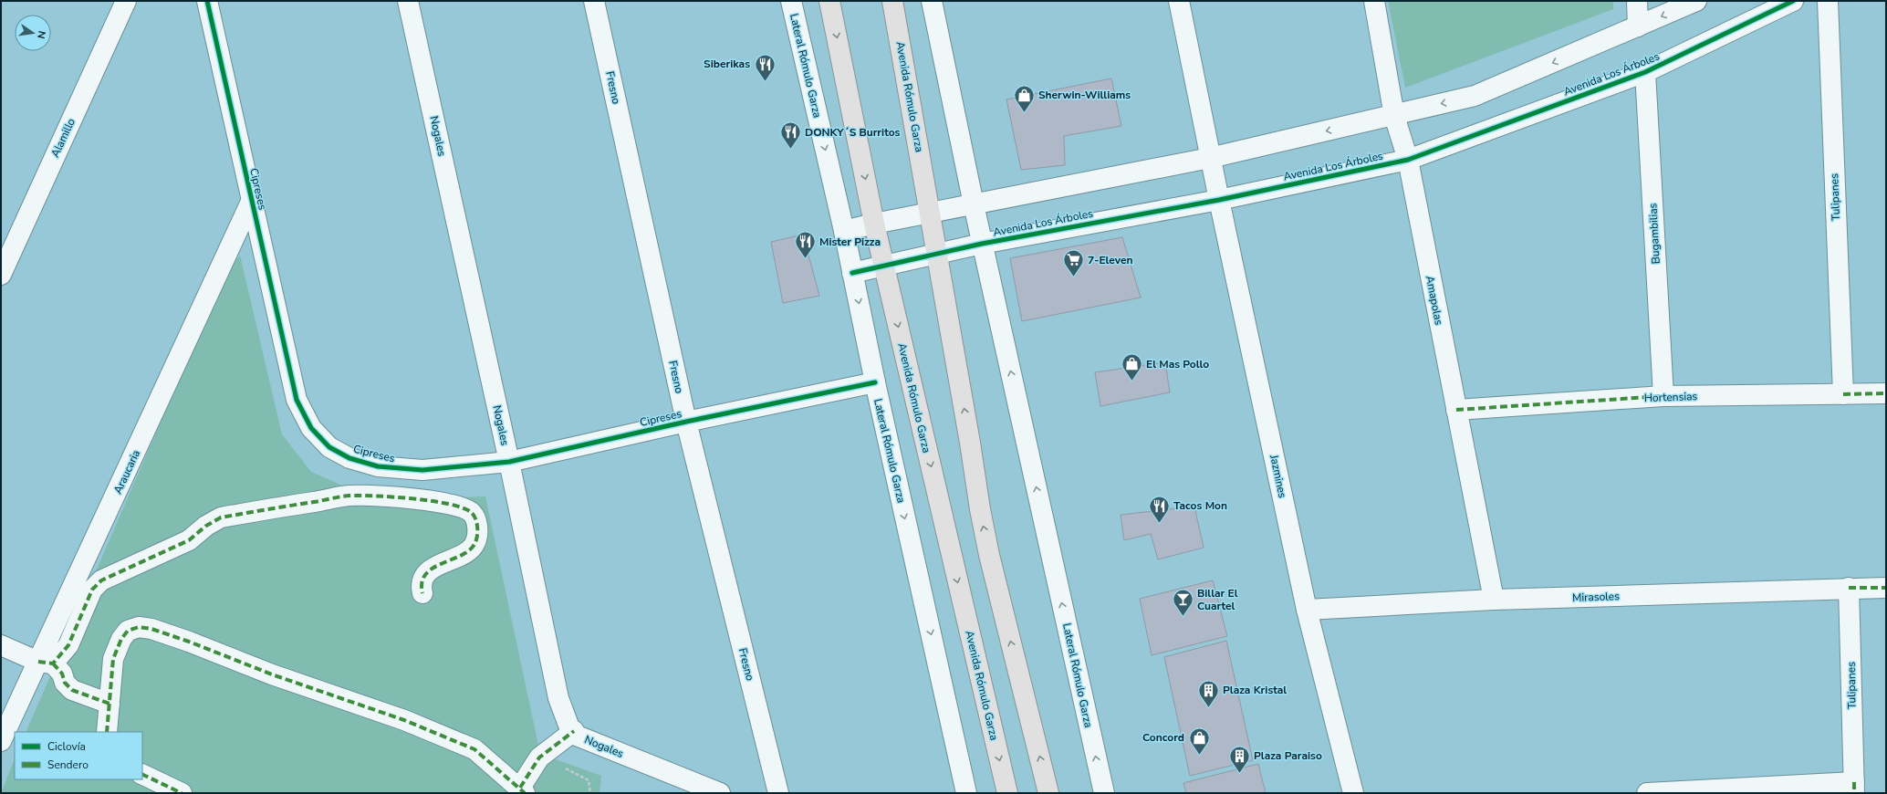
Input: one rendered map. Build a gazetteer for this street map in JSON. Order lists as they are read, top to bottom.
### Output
{
  "streets": {
    "main road": ["Avenida Rómulo Garza"],
    "street": [
      "Lateral Rómulo Garza",
      "Avenida Los Árboles",
      "Fresno",
      "Nogales",
      "Alamillo",
      "Cipreses",
      "Tulipanes",
      "Bugambilias",
      "Amapolas",
      "Hortensias",
      "Araucaria",
      "Jazmines",
      "Mirasoles"
    ]
  },
  "crossings": [
    ["Lateral Rómulo Garza", "Avenida Los Árboles"],
    ["Lateral Rómulo Garza", "Cipreses"],
    ["Avenida Los Árboles", "Avenida Rómulo Garza"],
    ["Avenida Los Árboles", "Bugambilias"],
    ["Avenida Los Árboles", "Amapolas"],
    ["Avenida Los Árboles", "Jazmines"],
    ["Fresno", "Cipreses"],
    ["Nogales", "Cipreses"],
    ["Cipreses", "Araucaria"],
    ["Tulipanes", "Hortensias"],
    ["Tulipanes", "Mirasoles"],
    ["Bugambilias", "Hortensias"],
    ["Amapolas", "Hortensias"],
    ["Amapolas", "Mirasoles"],
    ["Jazmines", "Mirasoles"]
  ],
  "places": {
    "restaurant": [
      "Siberikas",
      "DONKY´S Burritos",
      "Mister Pizza",
      "Tacos Mon"
    ],
    "shop": ["Sherwin-Williams", "El Mas Pollo", "Concord"],
    "supermarket": ["7-Eleven"],
    "bar": ["Billar El Cuartel"],
    "building": ["Plaza Kristal", "Plaza Paraiso"]
  },
  "legend": ["Ciclovía", "Sendero"],
  "north": "right"
}
